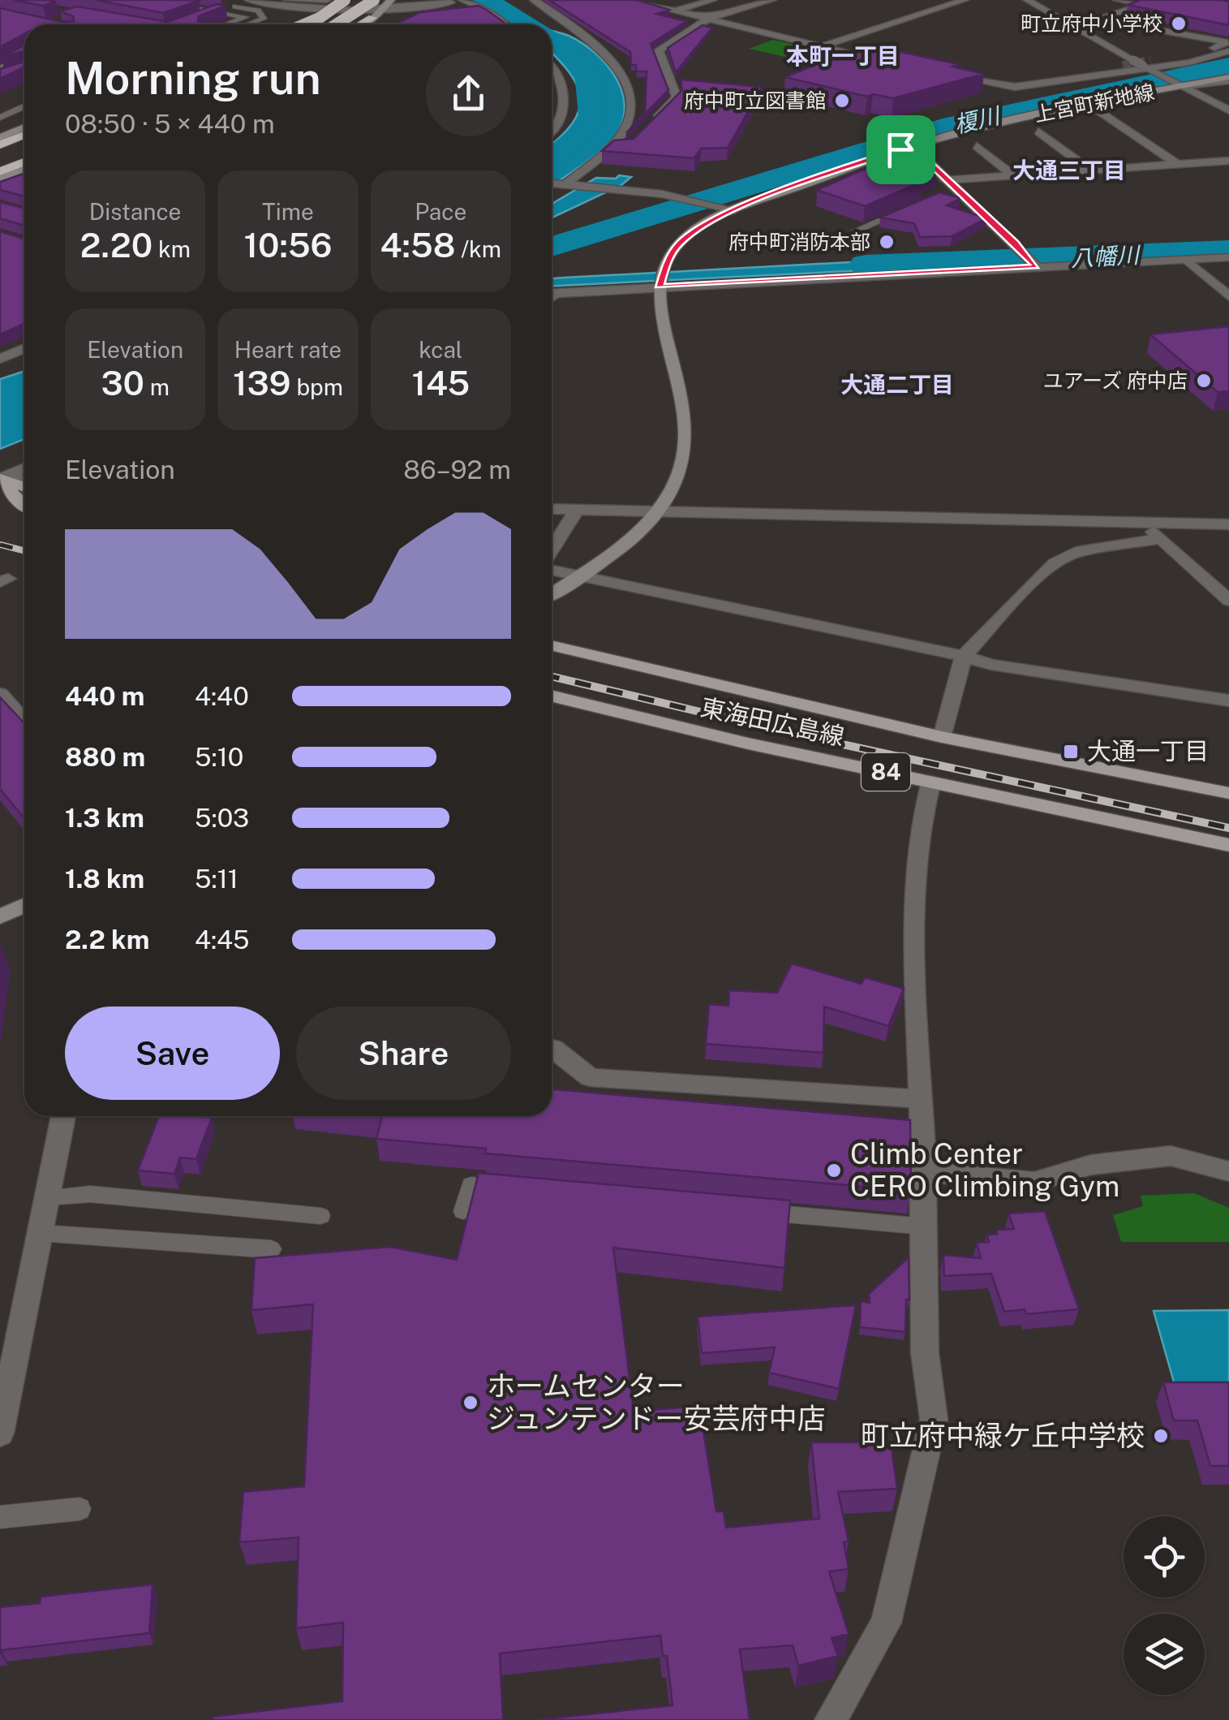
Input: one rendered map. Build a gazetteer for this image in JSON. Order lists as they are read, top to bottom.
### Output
{
  "streets": {
    "main road": ["上宮町新地線", "東海田広島線", "84"]
  },
  "districts": ["本町一丁目", "大通三丁目", "大通二丁目"],
  "water": ["榎川", "八幡川"],
  "places": {
    "other": [
      "町立府中小学校",
      "府中町立図書館",
      "府中町消防本部",
      "ユアーズ 府中店",
      "Climb Center CERO Climbing Gym",
      "ホームセンター ジュンテンドー安芸府中店",
      "町立府中緑ケ丘中学校"
    ],
    "transit": ["大通一丁目"]
  },
  "page": {
    "heading": ["Morning run", "08:50 · 5 × 440 m"],
    "stats": [
      ["Distance", "2.20 km"],
      ["Time", "10:56"],
      ["Pace", "4:58 /km"],
      ["Elevation", "30 m"],
      ["Heart rate", "139 bpm"],
      ["kcal", "145"]
    ],
    "chart": ["Elevation", "86–92 m"],
    "list": [
      {
        "name": "440 m",
        "note": "4:40"
      },
      {
        "name": "880 m",
        "note": "5:10"
      },
      {
        "name": "1.3 km",
        "note": "5:03"
      },
      {
        "name": "1.8 km",
        "note": "5:11"
      },
      {
        "name": "2.2 km",
        "note": "4:45"
      }
    ],
    "buttons": ["Save", "Share"]
  }
}
